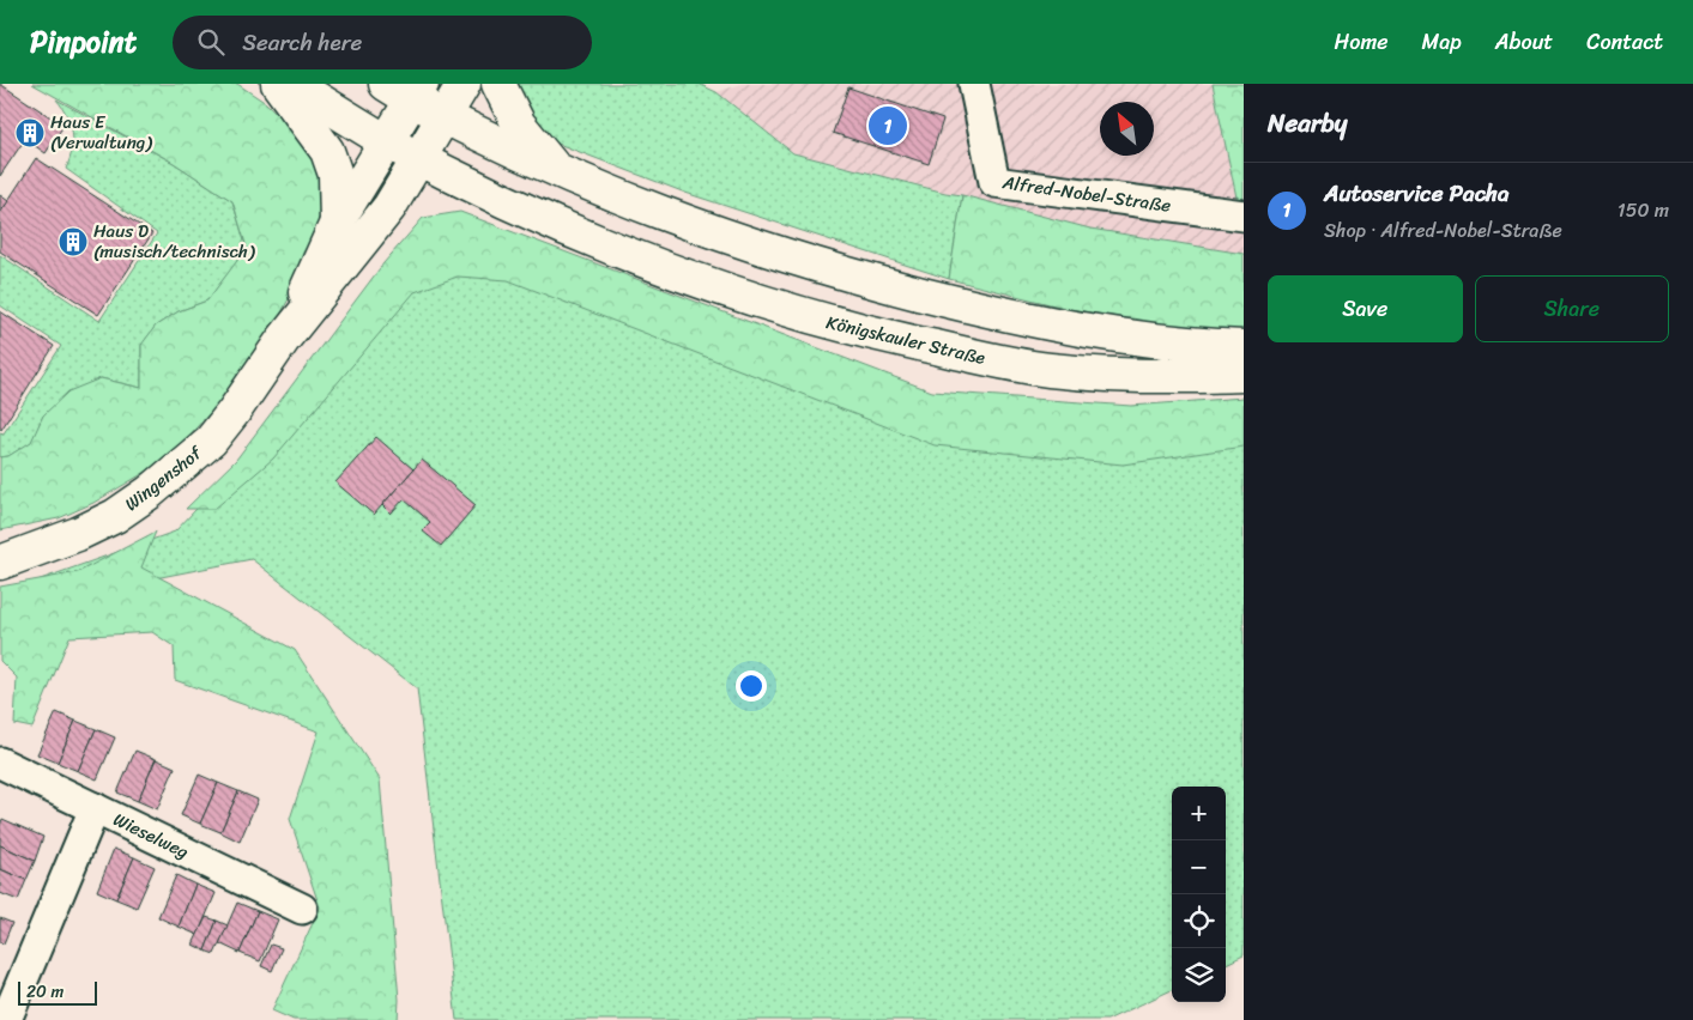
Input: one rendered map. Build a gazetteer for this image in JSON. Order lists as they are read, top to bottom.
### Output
{
  "streets": {
    "main road": ["Königskauler Straße", "Wingenshof"],
    "street": ["Alfred-Nobel-Straße", "Wieselweg"]
  },
  "crossings": [
    ["Königskauler Straße", "Wingenshof"]
  ],
  "places": {
    "building": ["Haus E (Verwaltung)", "Haus D (musisch/technisch)"]
  },
  "scale_bar": "20 m",
  "north": "top left",
  "page": {
    "header": "Pinpoint",
    "search": "Search here",
    "nav": [
      "Home",
      "Map",
      "About",
      "Contact"
    ],
    "heading": "Nearby",
    "pins": "1",
    "list": [
      {
        "mark": "1",
        "name": "Autoservice Pacha",
        "note": "Shop · Alfred-Nobel-Straße",
        "value": "150 m"
      }
    ],
    "buttons": ["Save", "Share"],
    "map_buttons": ["+", "−"],
    "scale": "20 m"
  }
}
